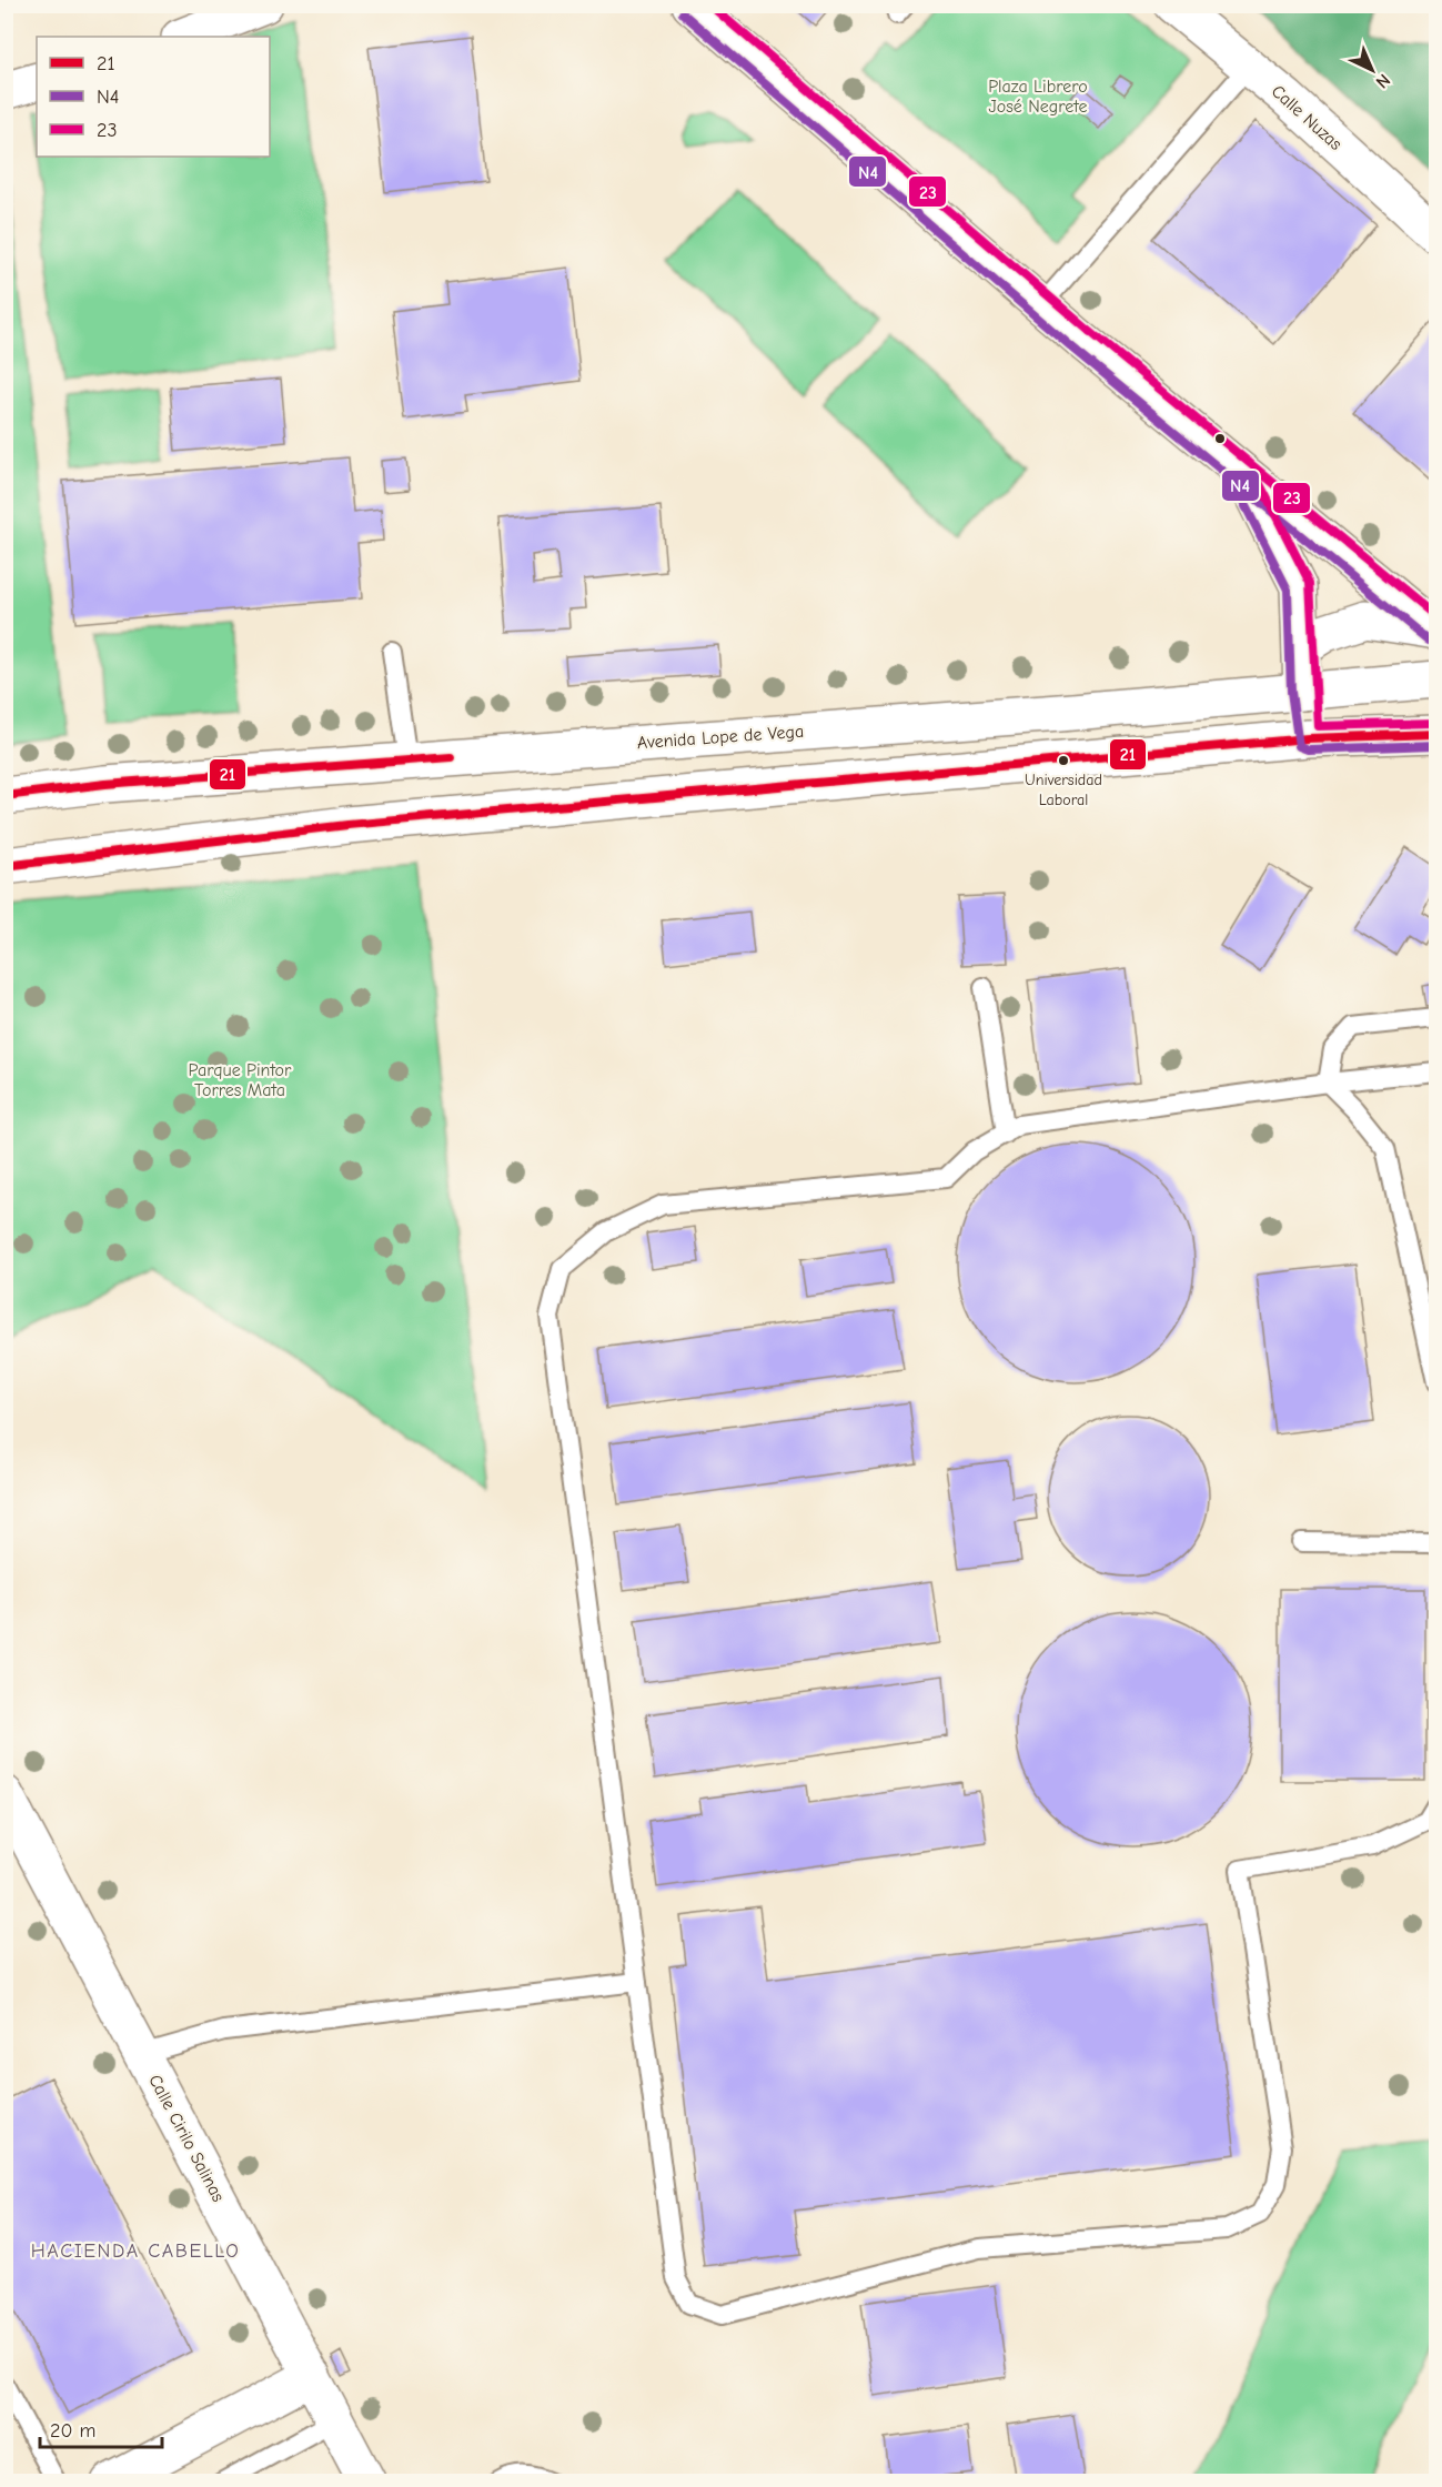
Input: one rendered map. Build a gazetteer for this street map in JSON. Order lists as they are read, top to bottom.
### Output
{
  "streets": {
    "main road": ["Calle Nuzas", "Avenida Lope de Vega", "Calle Cirilo Salinas"]
  },
  "districts": ["HACIENDA CABELLO"],
  "parks": ["Plaza Librero José Negrete", "Parque Pintor Torres Mata"],
  "places": ["Universidad Laboral"],
  "lines": ["transit line 23", "transit line N4", "transit line 21"],
  "legend": ["21", "N4", "23"],
  "scale_bar": "20 m",
  "north": "bottom right"
}
